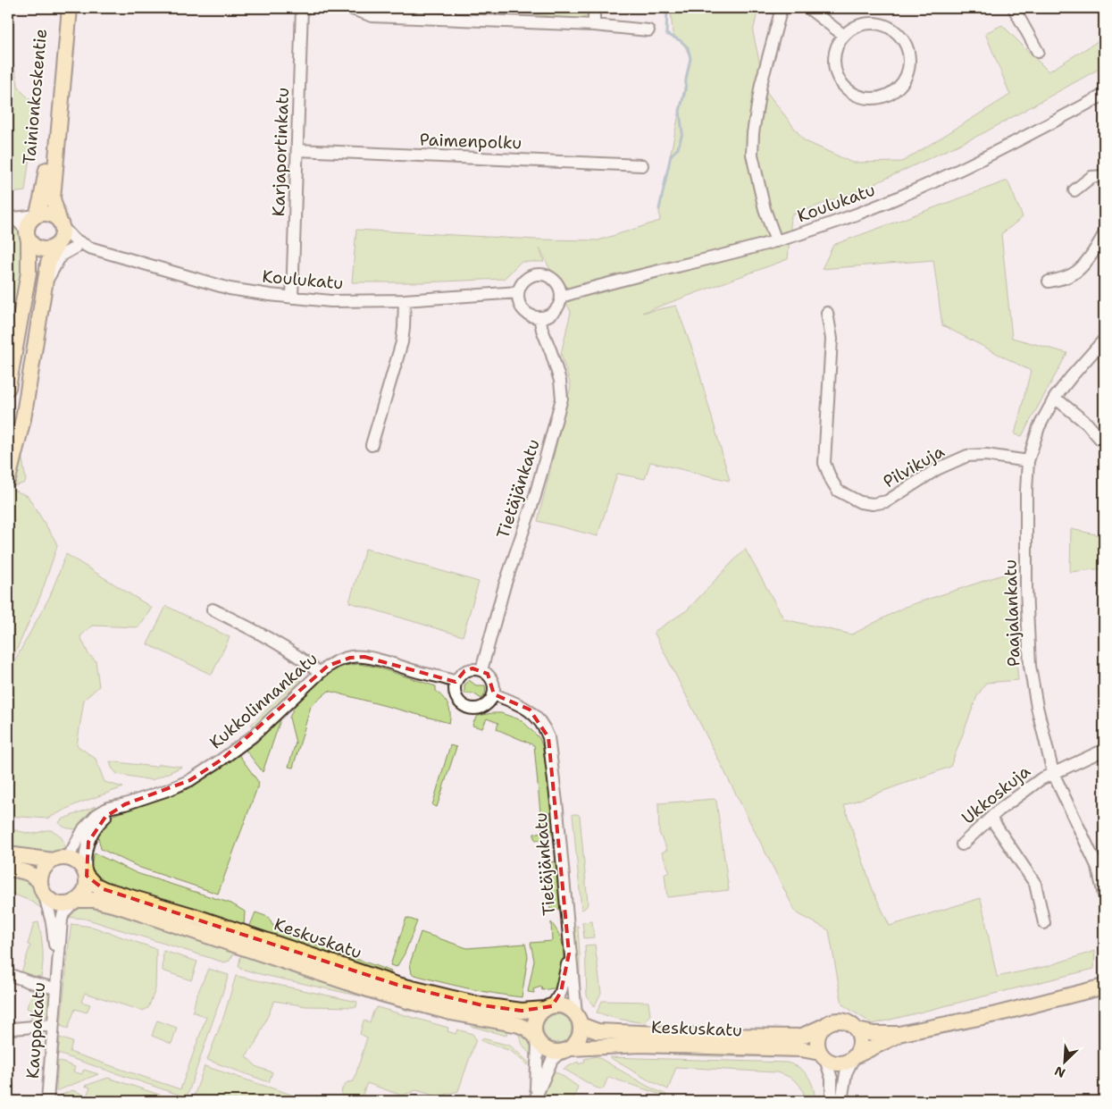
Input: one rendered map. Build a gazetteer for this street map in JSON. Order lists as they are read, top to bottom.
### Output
{
  "streets": {
    "main road": ["Tainionkoskentie", "Keskuskatu"],
    "street": [
      "Paimenpolku",
      "Karjaportinkatu",
      "Koulukatu",
      "Pilvikuja",
      "Tietäjänkatu",
      "Paajalankatu",
      "Kukkolinnankatu",
      "Ukkoskuja",
      "Kauppakatu"
    ]
  },
  "crossings": [
    ["Paimenpolku", "Karjaportinkatu"],
    ["Karjaportinkatu", "Koulukatu"],
    ["Koulukatu", "Tietäjänkatu"],
    ["Pilvikuja", "Paajalankatu"],
    ["Tietäjänkatu", "Kukkolinnankatu"],
    ["Tietäjänkatu", "Keskuskatu"],
    ["Paajalankatu", "Ukkoskuja"],
    ["Kukkolinnankatu", "Keskuskatu"],
    ["Kukkolinnankatu", "Kauppakatu"],
    ["Keskuskatu", "Kauppakatu"]
  ],
  "north": "bottom left"
}
